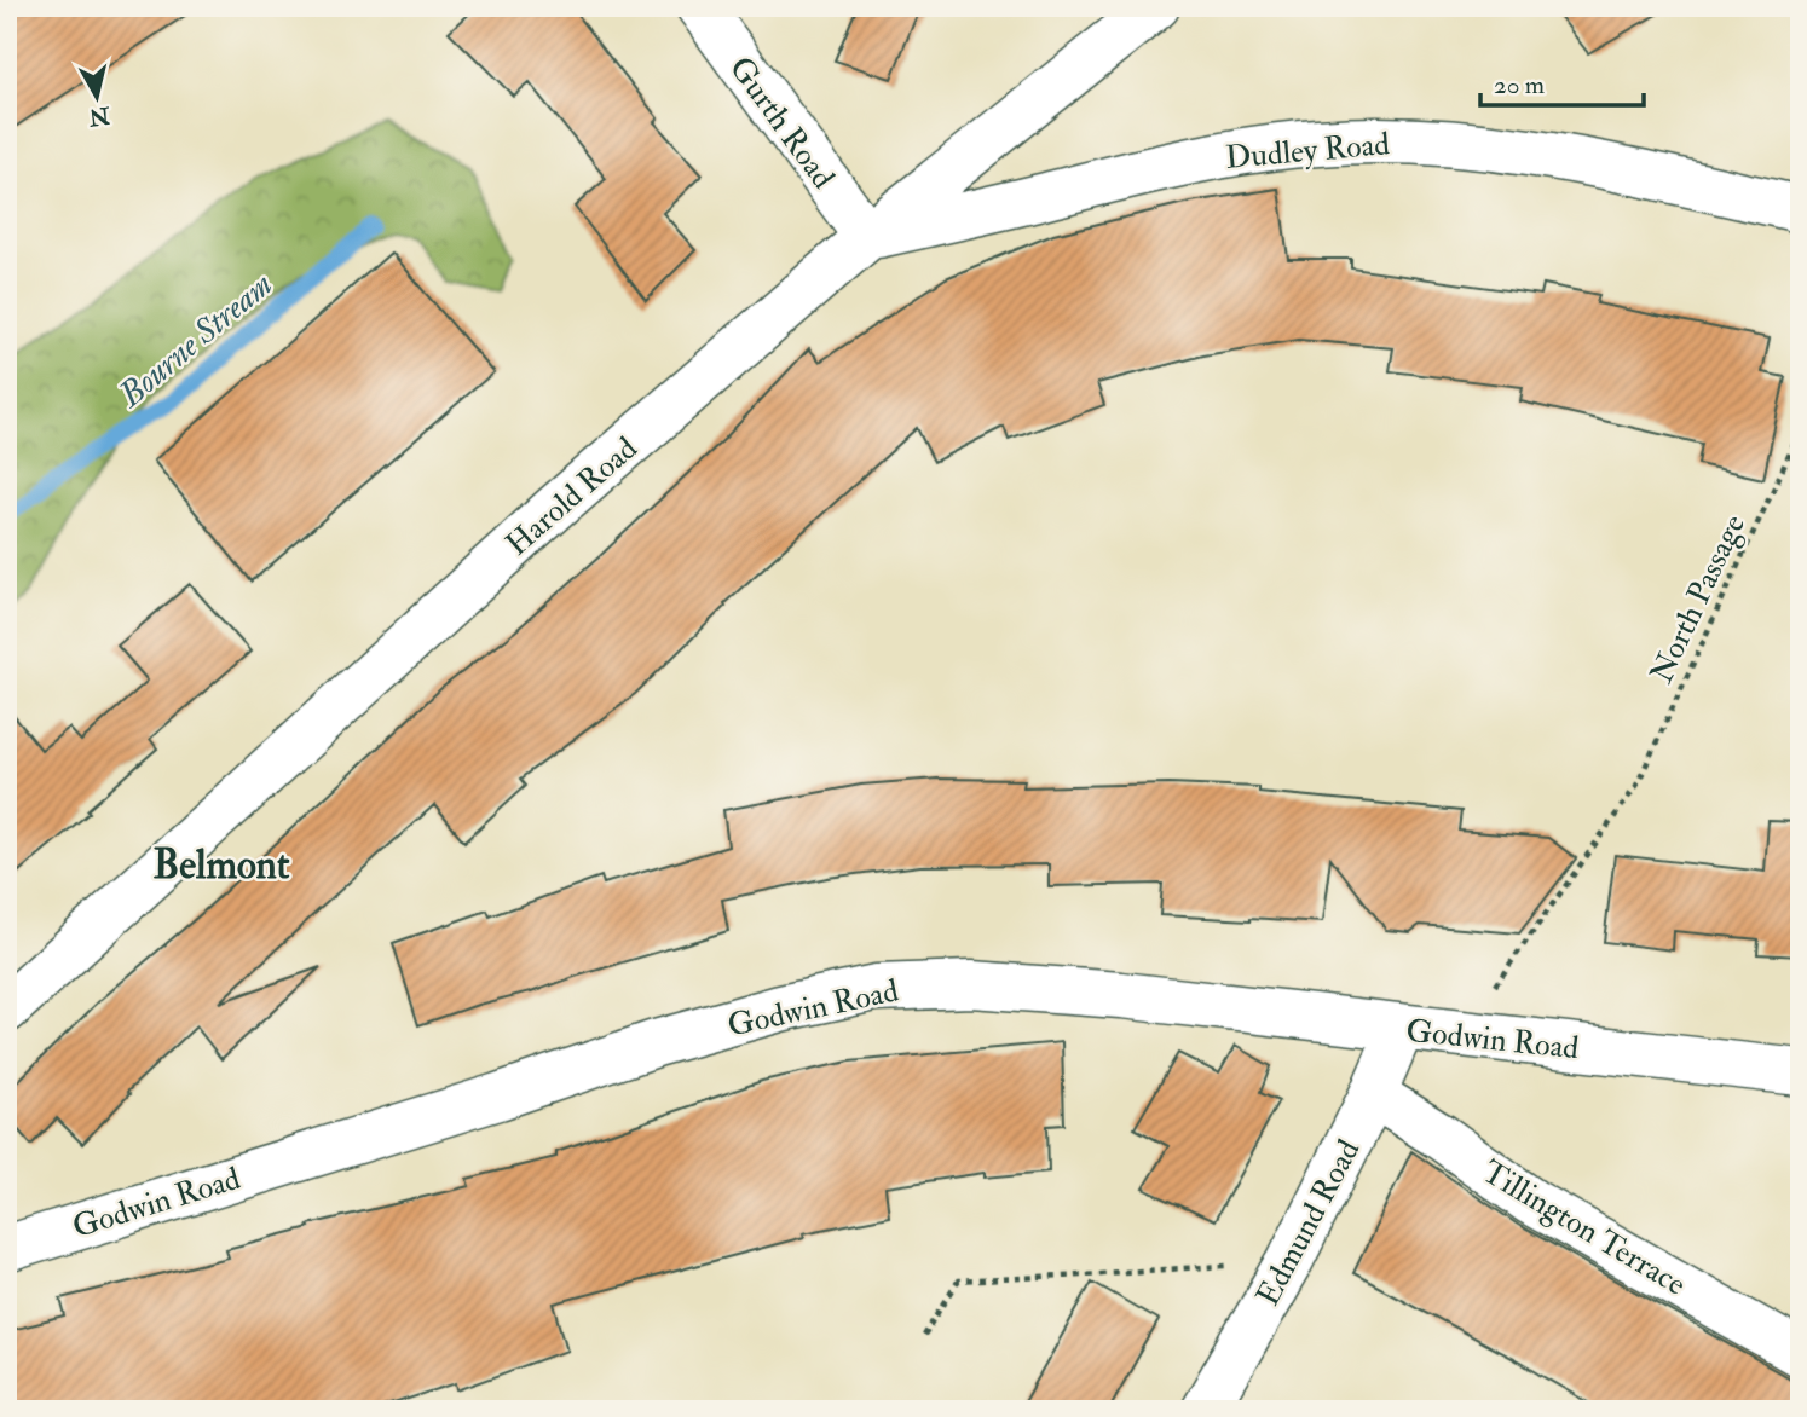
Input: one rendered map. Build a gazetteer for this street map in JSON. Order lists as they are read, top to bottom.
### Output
{
  "streets": {
    "street": [
      "Gurth Road",
      "Dudley Road",
      "Harold Road",
      "Godwin Road",
      "Edmund Road",
      "Tillington Terrace"
    ],
    "path": ["North Passage"]
  },
  "crossings": [
    ["Gurth Road", "Dudley Road"],
    ["Gurth Road", "Harold Road"],
    ["Dudley Road", "Harold Road"],
    ["North Passage", "Godwin Road"],
    ["Godwin Road", "Edmund Road"],
    ["Edmund Road", "Tillington Terrace"]
  ],
  "districts": ["Belmont"],
  "water": ["Bourne Stream"],
  "scale_bar": "20 m",
  "north": "bottom"
}
